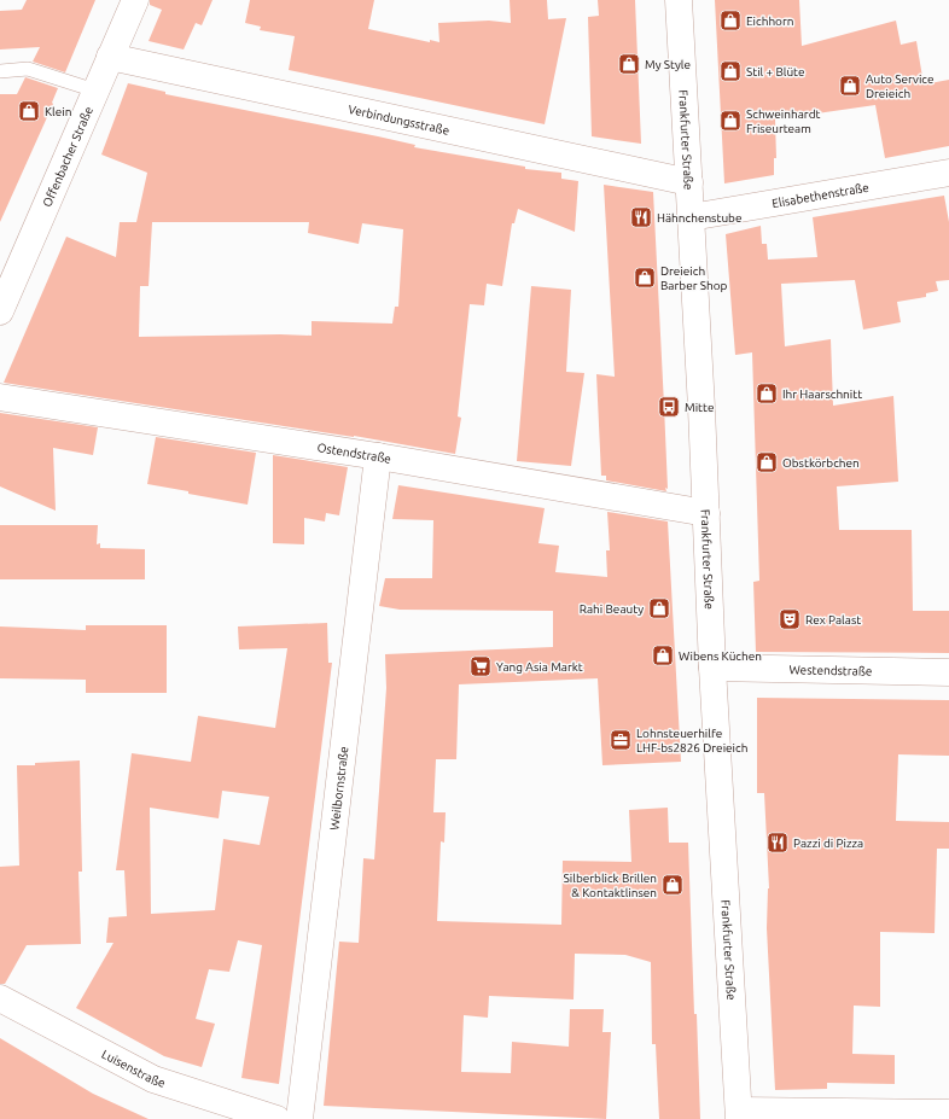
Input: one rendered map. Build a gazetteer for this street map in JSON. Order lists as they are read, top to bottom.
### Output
{
  "streets": {
    "street": [
      "Verbindungsstraße",
      "Frankfurter Straße",
      "Offenbacher Straße",
      "Elisabethenstraße",
      "Ostendstraße",
      "Westendstraße",
      "Weilbornstraße",
      "Luisenstraße"
    ]
  },
  "crossings": [
    ["Verbindungsstraße", "Frankfurter Straße"],
    ["Verbindungsstraße", "Offenbacher Straße"],
    ["Frankfurter Straße", "Elisabethenstraße"],
    ["Frankfurter Straße", "Ostendstraße"],
    ["Frankfurter Straße", "Westendstraße"],
    ["Ostendstraße", "Weilbornstraße"]
  ],
  "places": {
    "shop": [
      "Eichhorn",
      "My Style",
      "Stil + Blüte",
      "Auto Service Dreieich",
      "Klein",
      "Schweinhardt Friseurteam",
      "Dreieich Barber Shop",
      "Ihr Haarschnitt",
      "Obstkörbchen",
      "Rahi Beauty",
      "Wibens Küchen",
      "Silberblick Brillen & Kontaktlinsen"
    ],
    "restaurant": ["Hähnchenstube", "Pazzi di Pizza"],
    "bus stop": ["Mitte"],
    "theatre": ["Rex Palast"],
    "supermarket": ["Yang Asia Markt"],
    "office": ["Lohnsteuerhilfe LHF-bs2826 Dreieich"]
  }
}
